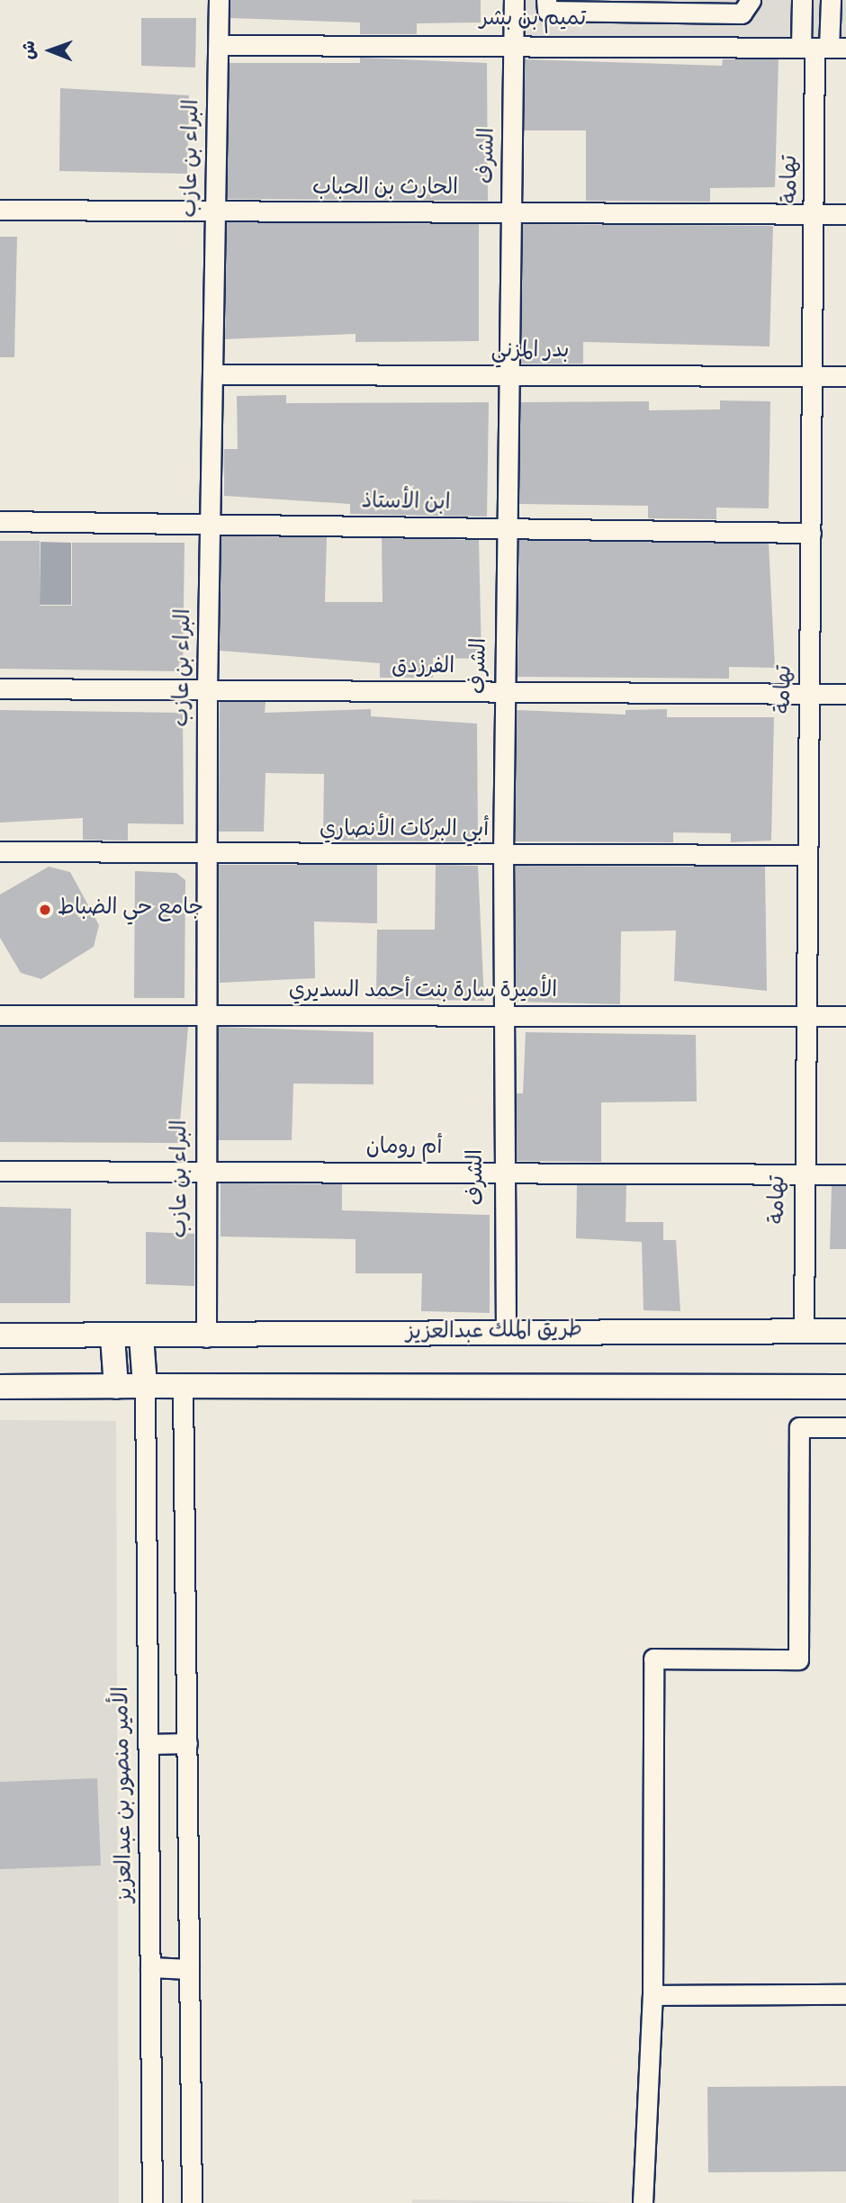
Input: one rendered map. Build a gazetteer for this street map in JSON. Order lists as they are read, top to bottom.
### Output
{
  "streets": {
    "main road": ["طريق الملك عبدالعزيز"],
    "street": [
      "تميم بن بشر",
      "الشرف",
      "البراء بن عازب",
      "تهامة",
      "الحارث بن الحباب",
      "بدر المزني",
      "ابن الأستاذ",
      "الفرزدق",
      "أبي البركات الأنصاري",
      "الأميرة سارة بنت أحمد السديري",
      "أم رومان",
      "الأمير منصور بن عبدالعزيز"
    ]
  },
  "crossings": [
    ["تميم بن بشر", "الشرف"],
    ["تميم بن بشر", "البراء بن عازب"],
    ["تميم بن بشر", "تهامة"],
    ["الشرف", "الحارث بن الحباب"],
    ["الشرف", "بدر المزني"],
    ["الشرف", "ابن الأستاذ"],
    ["الشرف", "الفرزدق"],
    ["الشرف", "أبي البركات الأنصاري"],
    ["الشرف", "الأميرة سارة بنت أحمد السديري"],
    ["الشرف", "أم رومان"],
    ["الشرف", "طريق الملك عبدالعزيز"],
    ["البراء بن عازب", "الحارث بن الحباب"],
    ["البراء بن عازب", "بدر المزني"],
    ["البراء بن عازب", "ابن الأستاذ"],
    ["البراء بن عازب", "الفرزدق"],
    ["البراء بن عازب", "أبي البركات الأنصاري"],
    ["البراء بن عازب", "الأميرة سارة بنت أحمد السديري"],
    ["البراء بن عازب", "أم رومان"],
    ["البراء بن عازب", "طريق الملك عبدالعزيز"],
    ["تهامة", "الحارث بن الحباب"],
    ["تهامة", "بدر المزني"],
    ["تهامة", "ابن الأستاذ"],
    ["تهامة", "الفرزدق"],
    ["تهامة", "أبي البركات الأنصاري"],
    ["تهامة", "الأميرة سارة بنت أحمد السديري"],
    ["تهامة", "أم رومان"],
    ["تهامة", "طريق الملك عبدالعزيز"]
  ],
  "places": ["جامع حي الضباط"],
  "north": "left"
}
